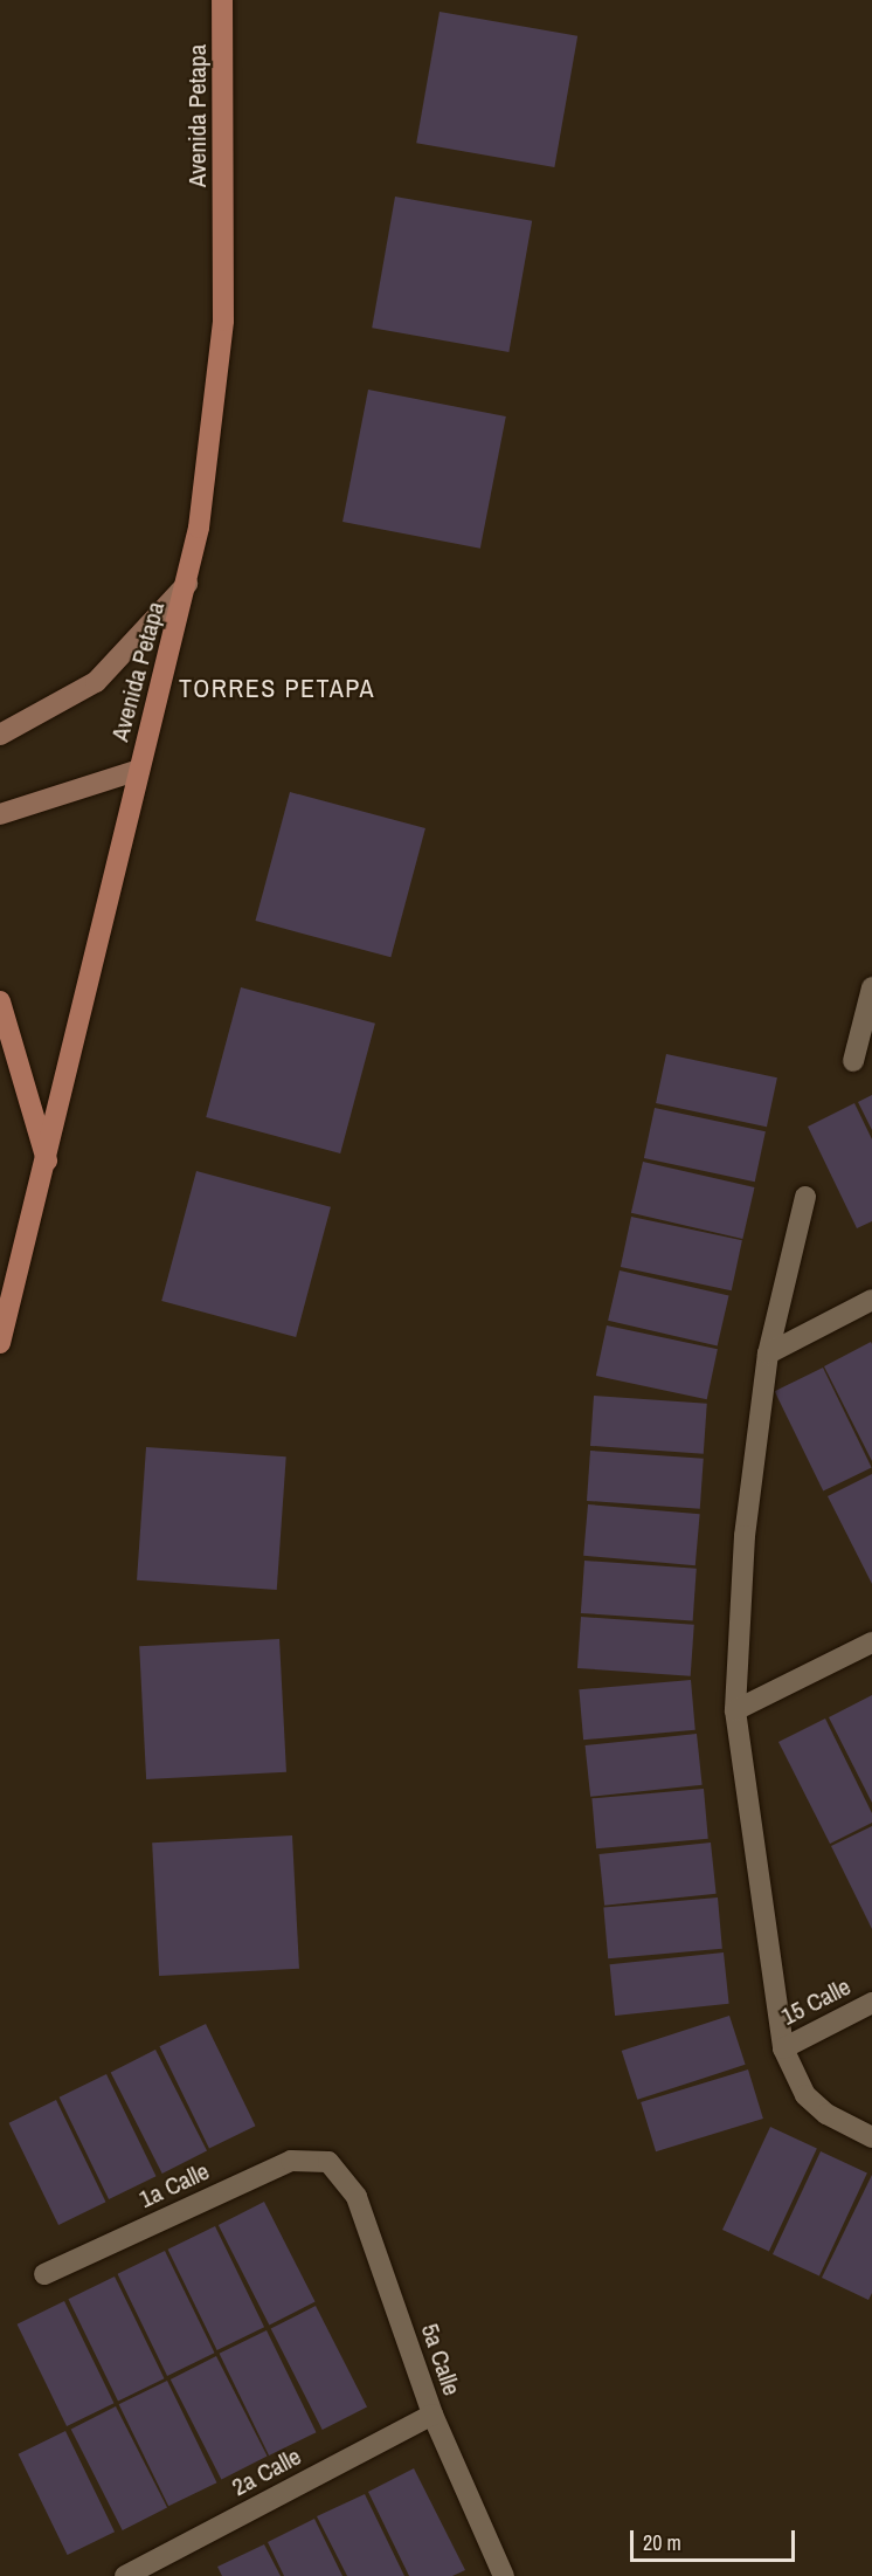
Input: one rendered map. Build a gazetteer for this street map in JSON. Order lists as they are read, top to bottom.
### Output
{
  "streets": {
    "main road": ["Avenida Petapa"],
    "street": [
      "15 Calle",
      "1a Calle",
      "5a Calle",
      "2a Calle"
    ]
  },
  "crossings": [
    ["1a Calle", "5a Calle"],
    ["5a Calle", "2a Calle"]
  ],
  "districts": ["TORRES PETAPA"],
  "scale_bar": "20 m"
}
